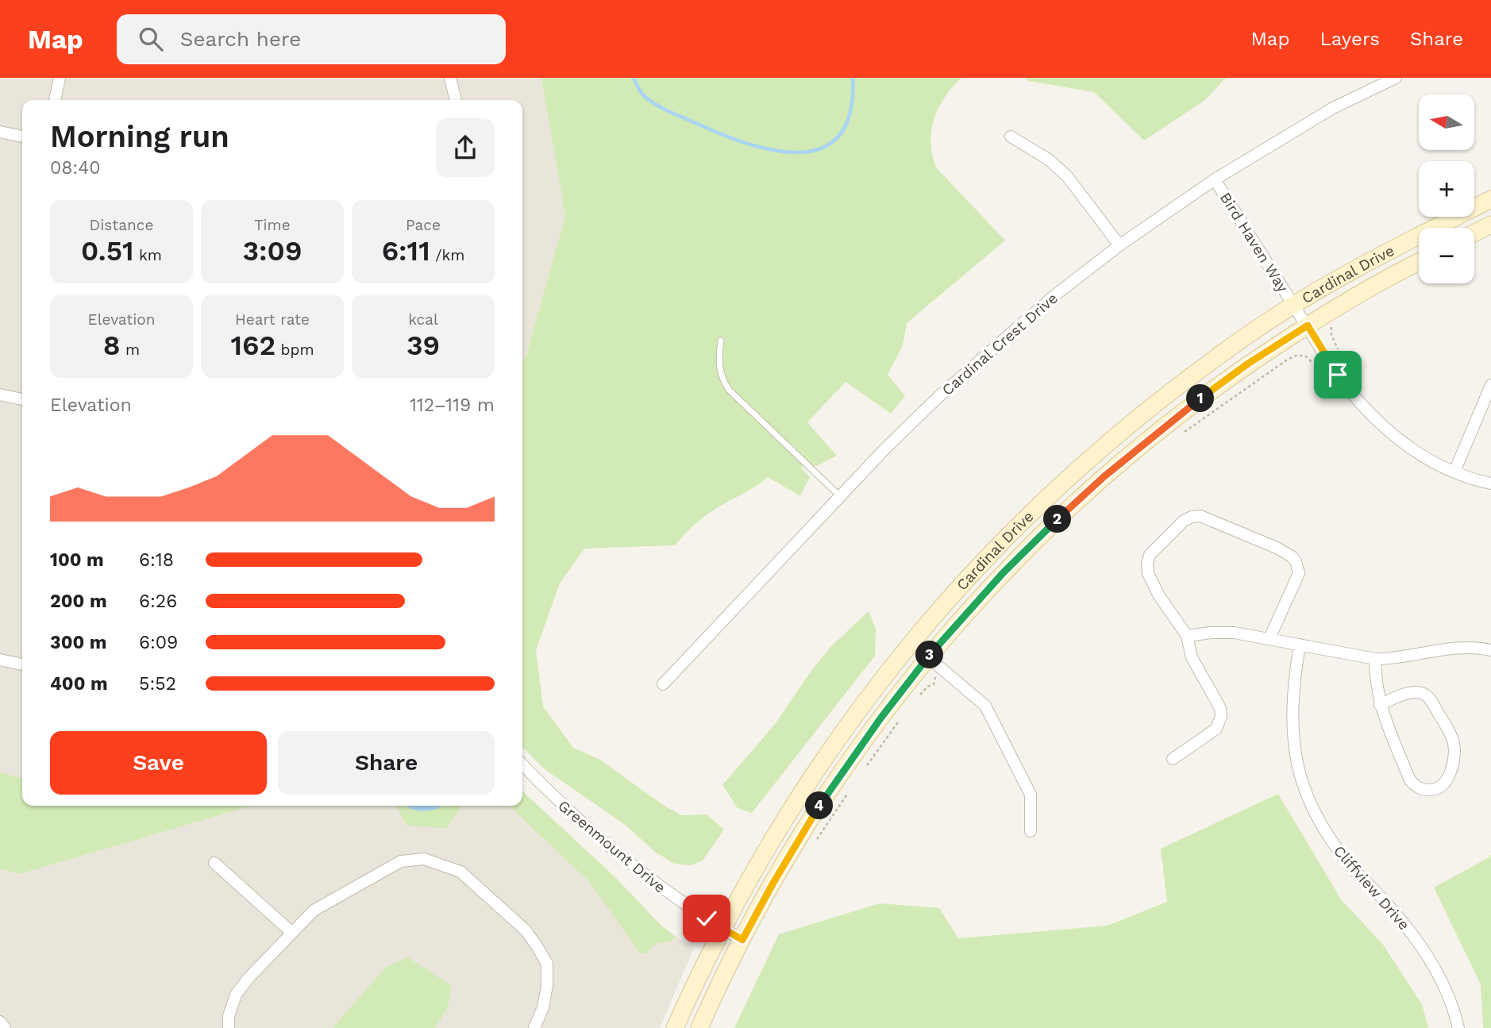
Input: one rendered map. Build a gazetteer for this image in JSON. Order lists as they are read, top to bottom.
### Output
{
  "streets": {
    "main road": ["Cardinal Drive"],
    "street": [
      "Bird Haven Way",
      "Cardinal Crest Drive",
      "Greenmount Drive",
      "Cliffview Drive"
    ]
  },
  "crossings": [
    ["Bird Haven Way", "Cardinal Drive"],
    ["Bird Haven Way", "Cardinal Crest Drive"],
    ["Cardinal Drive", "Greenmount Drive"]
  ],
  "north": "left",
  "page": {
    "header": "Map",
    "search": "Search here",
    "nav": ["Map", "Layers", "Share"],
    "map_buttons": ["+", "−"],
    "heading": ["Morning run", "08:40"],
    "stats": [
      ["Distance", "0.51 km"],
      ["Time", "3:09"],
      ["Pace", "6:11 /km"],
      ["Elevation", "8 m"],
      ["Heart rate", "162 bpm"],
      ["kcal", "39"]
    ],
    "chart": ["Elevation", "112–119 m"],
    "pins": [
      "1",
      "2",
      "3",
      "4"
    ],
    "list": [
      {
        "name": "100 m",
        "note": "6:18"
      },
      {
        "name": "200 m",
        "note": "6:26"
      },
      {
        "name": "300 m",
        "note": "6:09"
      },
      {
        "name": "400 m",
        "note": "5:52"
      }
    ],
    "buttons": ["Save", "Share"]
  }
}
